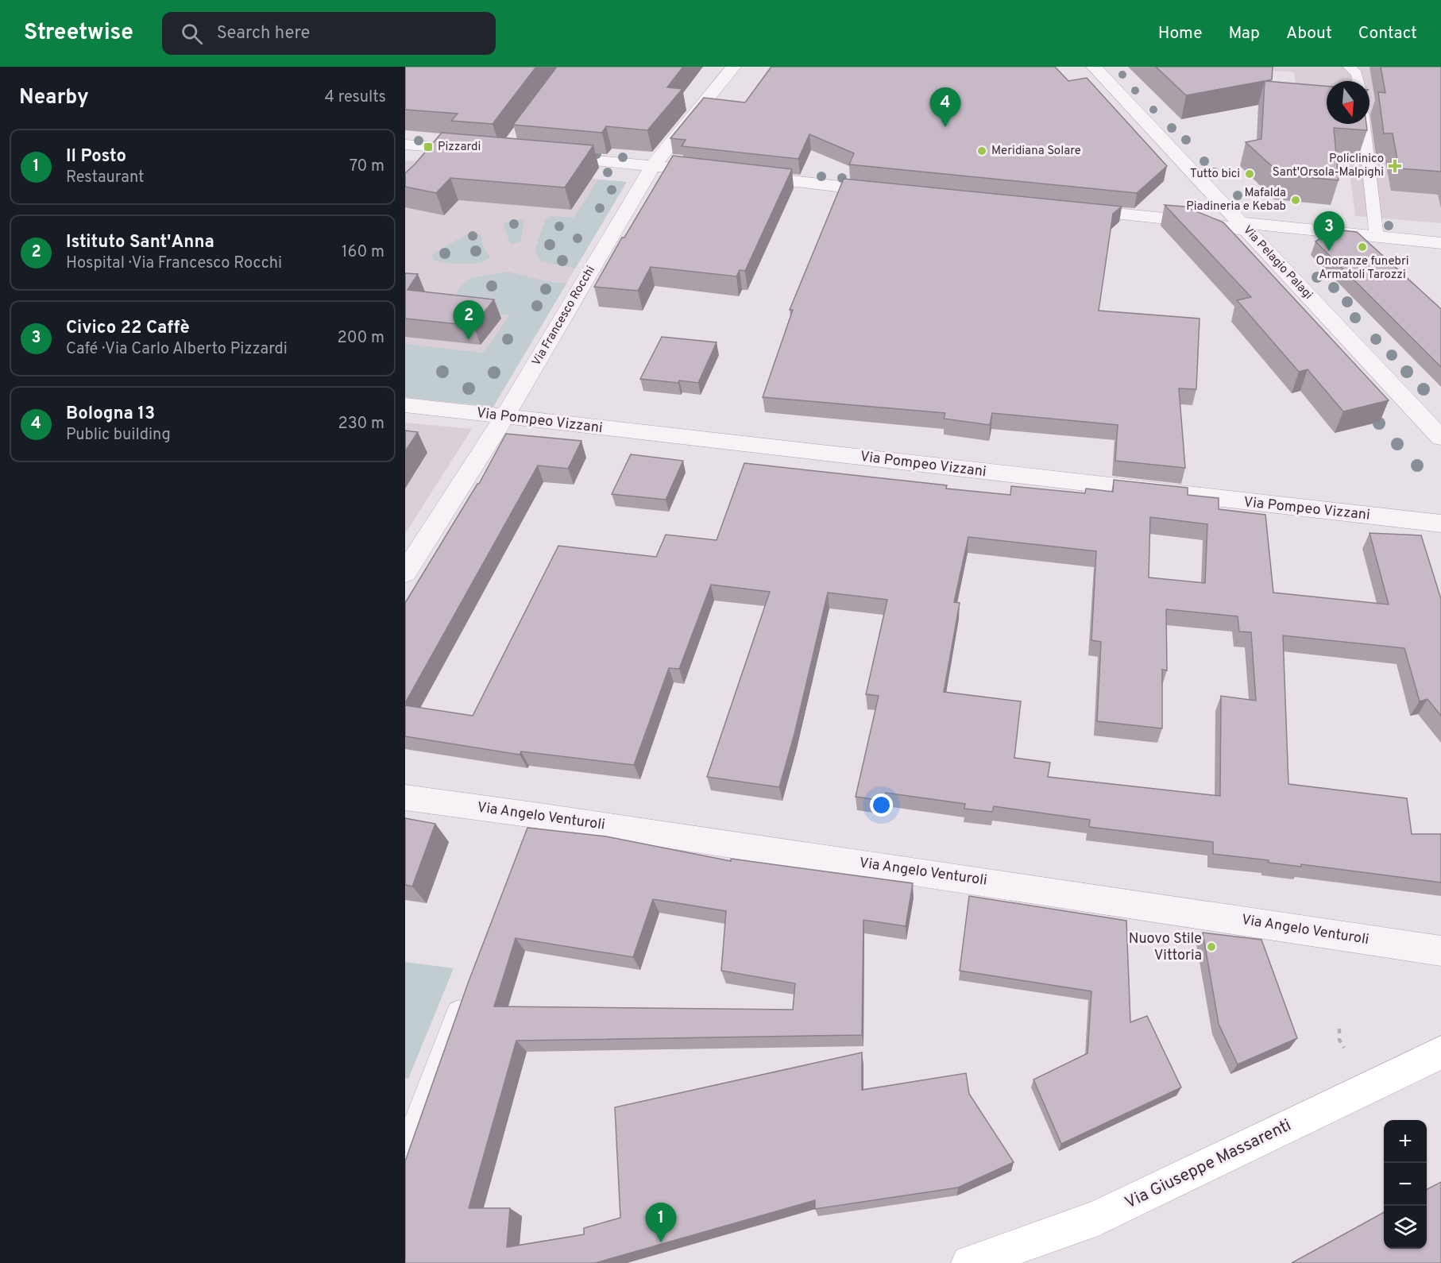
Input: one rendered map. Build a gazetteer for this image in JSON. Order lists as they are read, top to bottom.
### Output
{
  "streets": {
    "main road": ["Via Giuseppe Massarenti"],
    "street": [
      "Via Pelagio Palagi",
      "Via Francesco Rocchi",
      "Via Pompeo Vizzani",
      "Via Angelo Venturoli"
    ]
  },
  "crossings": [
    ["Via Francesco Rocchi", "Via Pompeo Vizzani"]
  ],
  "places": {
    "transit": ["Pizzardi"],
    "other": [
      "Meridiana Solare",
      "Tutto bici",
      "Mafalda Piadineria e Kebab",
      "Onoranze funebri Armatoli Tarozzi",
      "Nuovo Stile Vittoria"
    ],
    "health": ["Policlinico Sant'Orsola-Malpighi"]
  },
  "north": "bottom",
  "page": {
    "header": "Streetwise",
    "search": "Search here",
    "nav": [
      "Home",
      "Map",
      "About",
      "Contact"
    ],
    "heading": ["Nearby", "4 results"],
    "pins": [
      "4",
      "3",
      "2",
      "1"
    ],
    "list": [
      {
        "mark": "1",
        "name": "Il Posto",
        "note": "Restaurant",
        "value": "70 m"
      },
      {
        "mark": "2",
        "name": "Istituto Sant'Anna",
        "note": "Hospital · Via Francesco Rocchi",
        "value": "160 m"
      },
      {
        "mark": "3",
        "name": "Civico 22 Caffè",
        "note": "Café · Via Carlo Alberto Pizzardi",
        "value": "200 m"
      },
      {
        "mark": "4",
        "name": "Bologna 13",
        "note": "Public building",
        "value": "230 m"
      }
    ],
    "map_buttons": ["+", "−"]
  }
}
